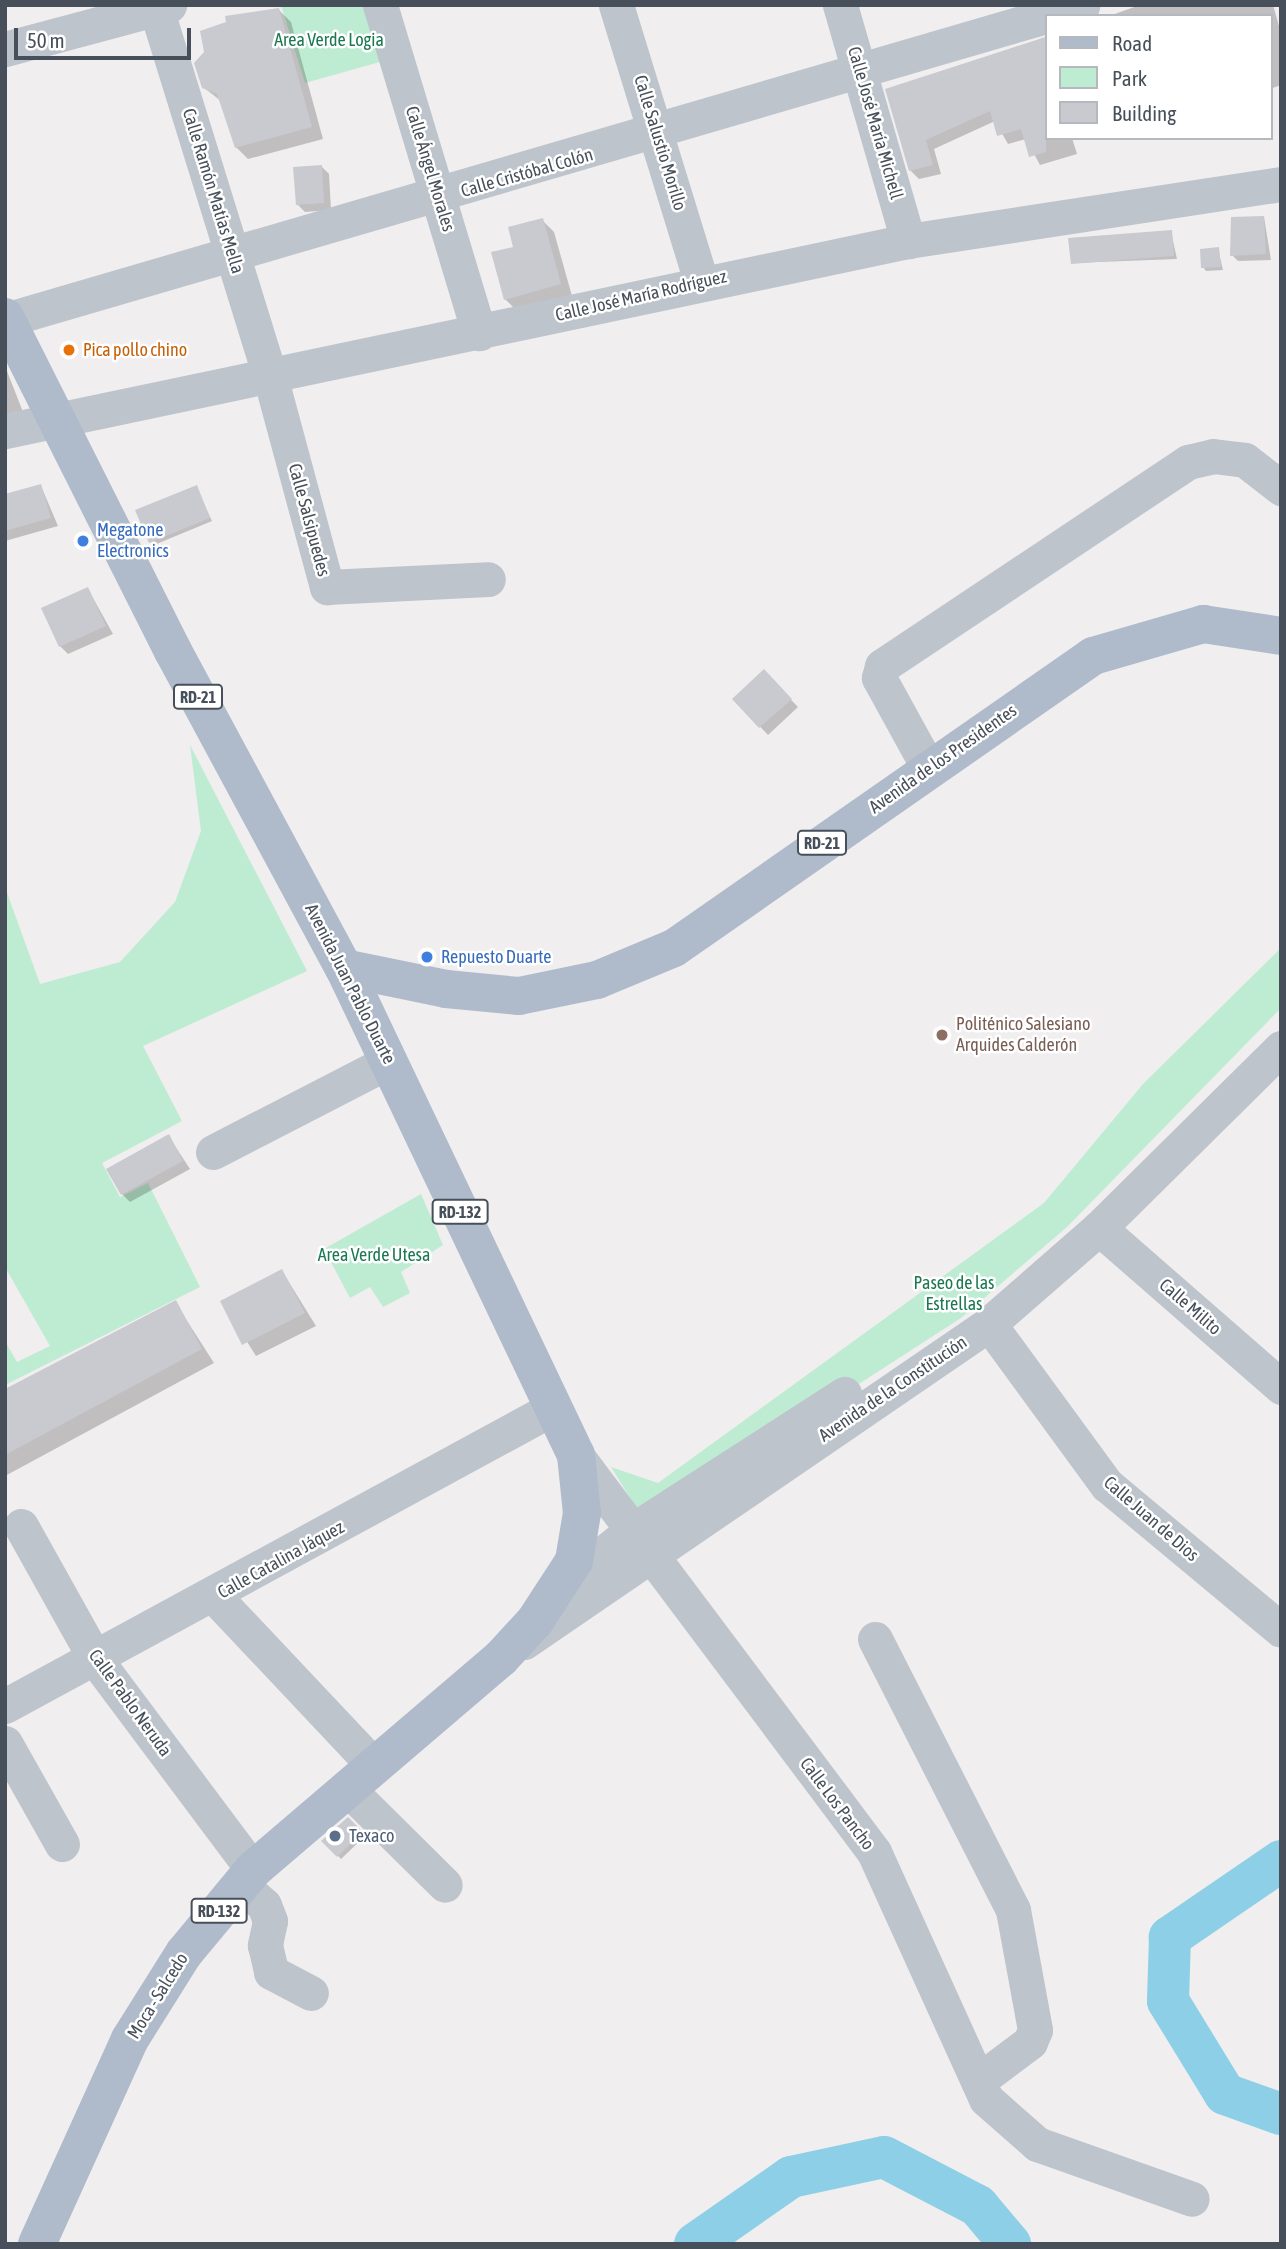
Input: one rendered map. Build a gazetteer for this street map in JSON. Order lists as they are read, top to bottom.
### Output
{
  "streets": {
    "main road": [
      "RD-21",
      "Avenida de los Presidentes",
      "Avenida Juan Pablo Duarte",
      "RD-132",
      "Moca - Salcedo"
    ],
    "street": [
      "Calle José María Michell",
      "Calle Salustio Morillo",
      "Calle Ángel Morales",
      "Calle Cristóbal Colón",
      "Calle Ramón Matías Mella",
      "Calle José María Rodríguez",
      "Calle Salsipuedes",
      "Calle Milito",
      "Avenida de la Constitución",
      "Calle Juan de Dios",
      "Calle Catalina Jáquez",
      "Calle Pablo Neruda",
      "Calle Los Pancho"
    ]
  },
  "crossings": [
    ["Calle José María Michell", "Calle Cristóbal Colón"],
    ["Calle José María Michell", "Calle José María Rodríguez"],
    ["Calle Salustio Morillo", "Calle Cristóbal Colón"],
    ["Calle Salustio Morillo", "Calle José María Rodríguez"],
    ["Calle Ángel Morales", "Calle Cristóbal Colón"],
    ["Calle Ángel Morales", "Calle José María Rodríguez"],
    ["Calle Cristóbal Colón", "Calle Ramón Matías Mella"],
    ["Calle Cristóbal Colón", "Avenida Juan Pablo Duarte"],
    ["Calle Ramón Matías Mella", "Calle José María Rodríguez"],
    ["Calle Ramón Matías Mella", "Calle Salsipuedes"],
    ["Calle José María Rodríguez", "Calle Salsipuedes"],
    ["Calle José María Rodríguez", "Avenida Juan Pablo Duarte"],
    ["Avenida de los Presidentes", "Avenida Juan Pablo Duarte"],
    ["Avenida Juan Pablo Duarte", "Avenida de la Constitución"],
    ["Avenida Juan Pablo Duarte", "Calle Catalina Jáquez"],
    ["Avenida Juan Pablo Duarte", "Calle Los Pancho"],
    ["Avenida Juan Pablo Duarte", "Moca - Salcedo"],
    ["Calle Milito", "Avenida de la Constitución"],
    ["Avenida de la Constitución", "Calle Juan de Dios"],
    ["Avenida de la Constitución", "Calle Los Pancho"],
    ["Avenida de la Constitución", "Moca - Salcedo"],
    ["Calle Catalina Jáquez", "Calle Pablo Neruda"],
    ["Calle Pablo Neruda", "Moca - Salcedo"]
  ],
  "parks": ["Area Verde Logia", "Area Verde Utesa", "Paseo de las Estrellas"],
  "places": [
    "Pica pollo chino",
    "Megatone Electronics",
    "Repuesto Duarte",
    "Politénico Salesiano Arquides Calderón",
    "Texaco"
  ],
  "legend": ["Road", "Park", "Building"],
  "scale_bar": "50 m"
}
